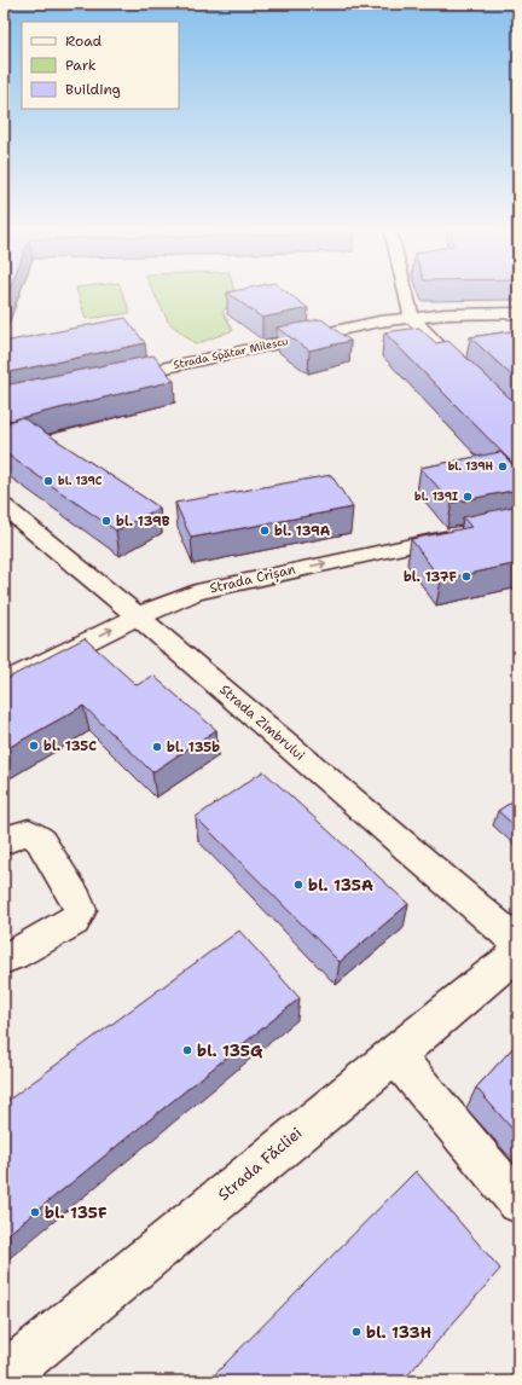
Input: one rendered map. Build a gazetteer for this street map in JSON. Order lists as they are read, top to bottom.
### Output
{
  "streets": {
    "street": [
      "Strada Spătar Milescu",
      "Strada Crișan",
      "Strada Zimbrului",
      "Strada Făcliei"
    ]
  },
  "crossings": [
    ["Strada Crișan", "Strada Zimbrului"]
  ],
  "one_way": ["Strada Crișan"],
  "places": [
    "bl. 139H",
    "bl. 139C",
    "bl. 139I",
    "bl. 139B",
    "bl. 139A",
    "bl. 137F",
    "bl. 135C",
    "bl. 135b",
    "bl. 135A",
    "bl. 135G",
    "bl. 135F",
    "bl. 133H"
  ],
  "legend": ["Road", "Park", "Building"]
}
